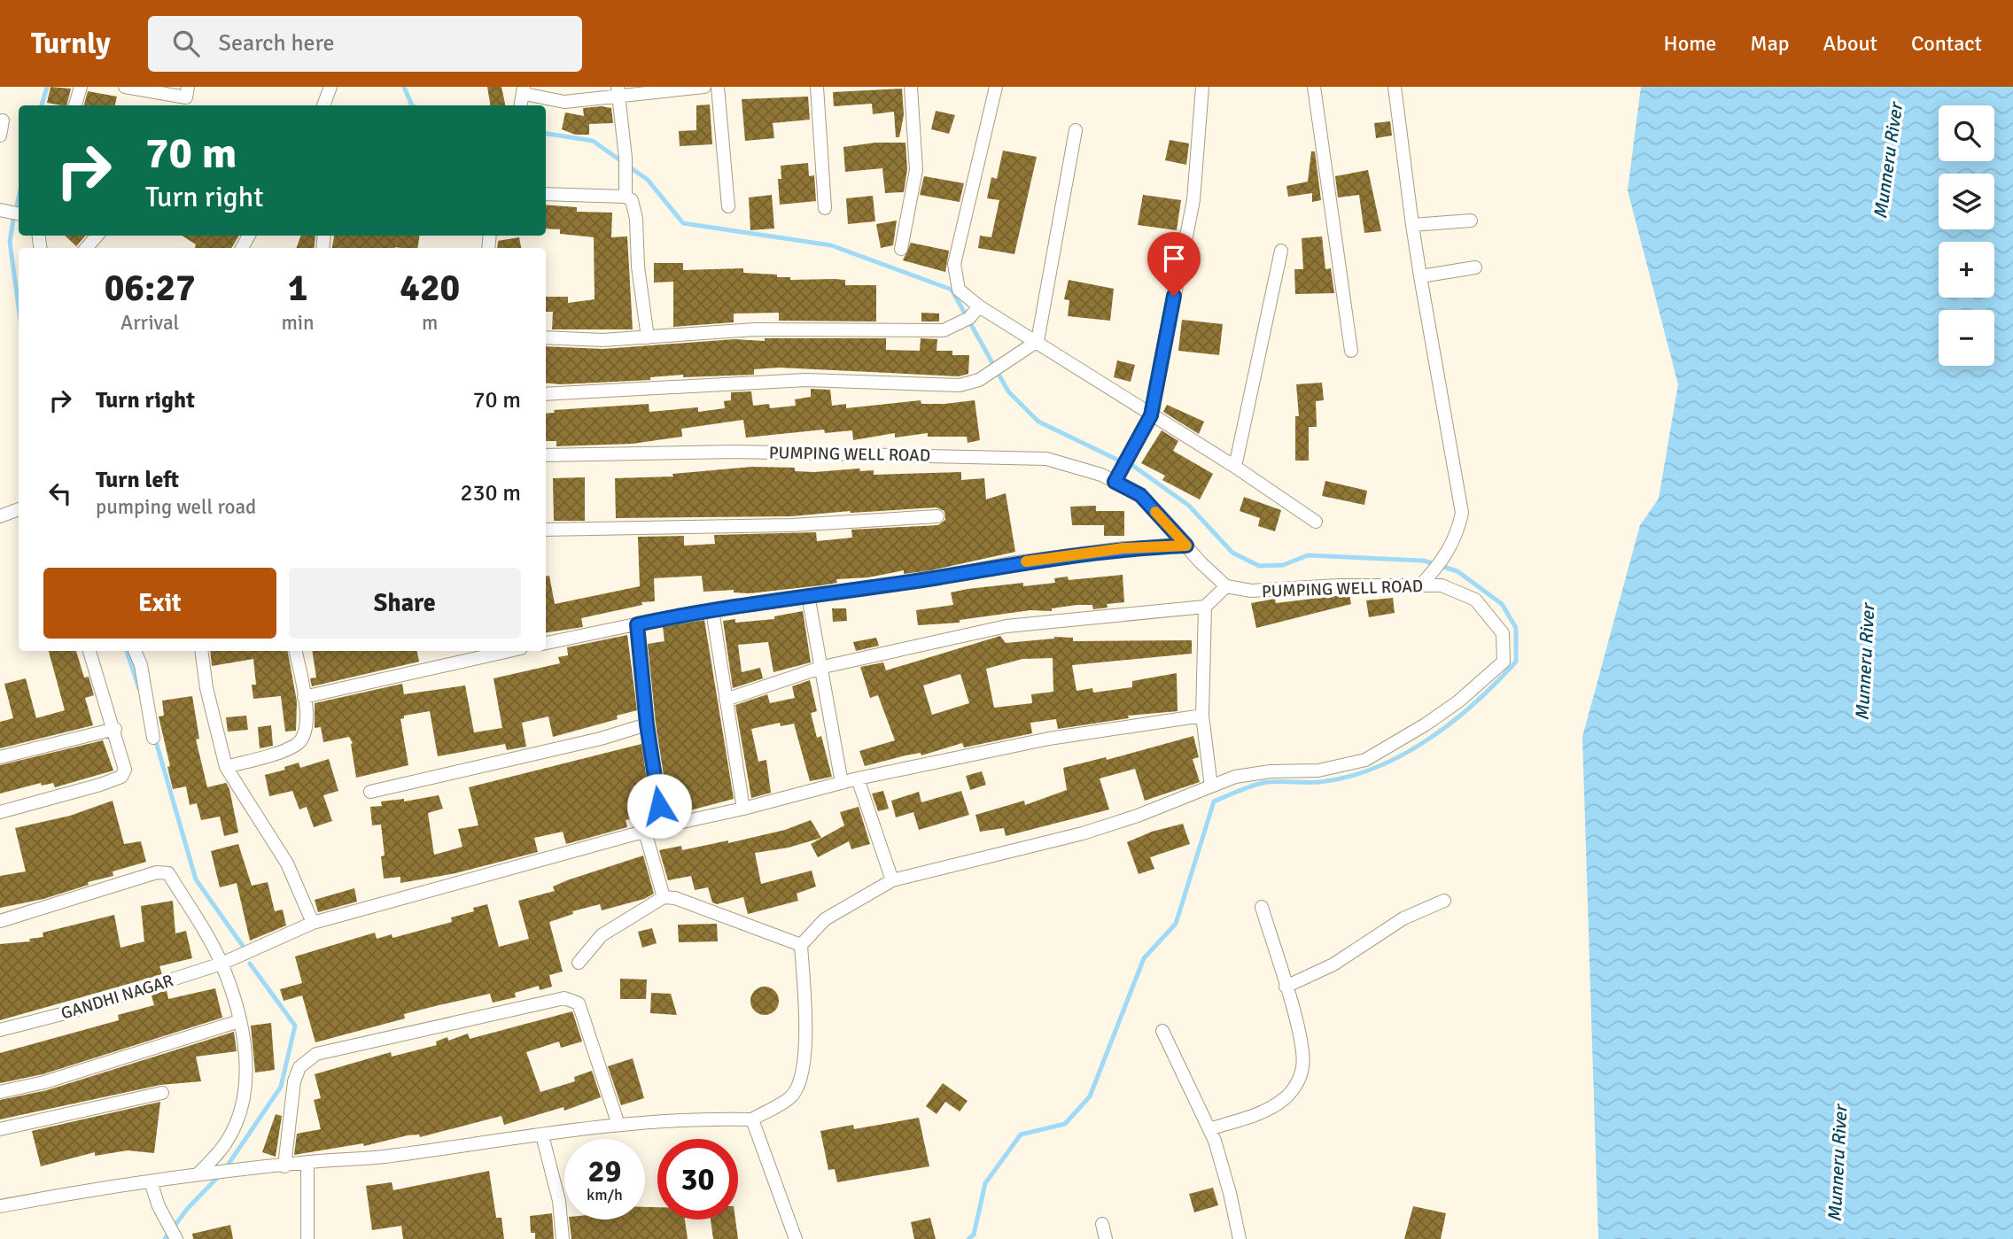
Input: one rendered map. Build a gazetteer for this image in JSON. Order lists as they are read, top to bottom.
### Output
{
  "streets": {
    "street": ["PUMPING WELL ROAD", "GANDHI NAGAR"]
  },
  "water": ["Munneru River"],
  "page": {
    "header": "Turnly",
    "search": "Search here",
    "nav": [
      "Home",
      "Map",
      "About",
      "Contact"
    ],
    "map_buttons": ["+", "−"],
    "turn": ["70 m", "Turn right"],
    "eta": [
      "06:27",
      "Arrival",
      "1",
      "min",
      "420",
      "m"
    ],
    "list": [
      {
        "name": "Turn right",
        "value": "70 m"
      },
      {
        "name": "Turn left",
        "note": "pumping well road",
        "value": "230 m"
      }
    ],
    "buttons": ["Exit", "Share"],
    "speed": "29 km/h",
    "limit": "30"
  }
}
